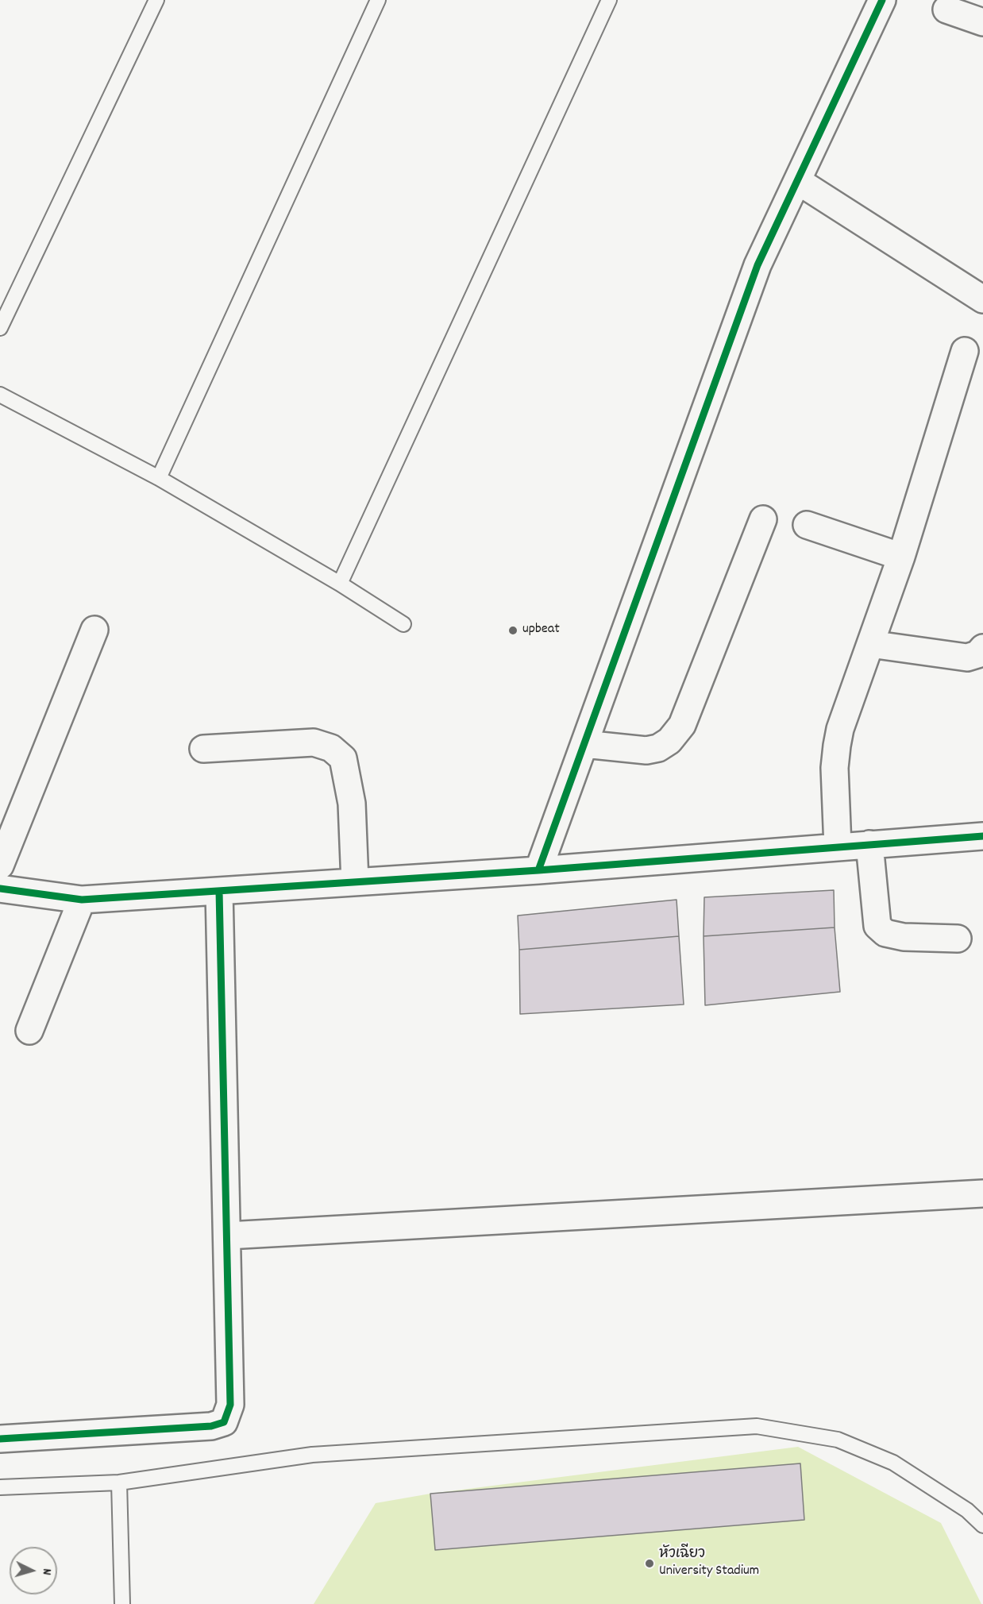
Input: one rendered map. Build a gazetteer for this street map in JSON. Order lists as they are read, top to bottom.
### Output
{
  "places": ["upbeat", "หัวเฉียว University Stadium"],
  "north": "right"
}
